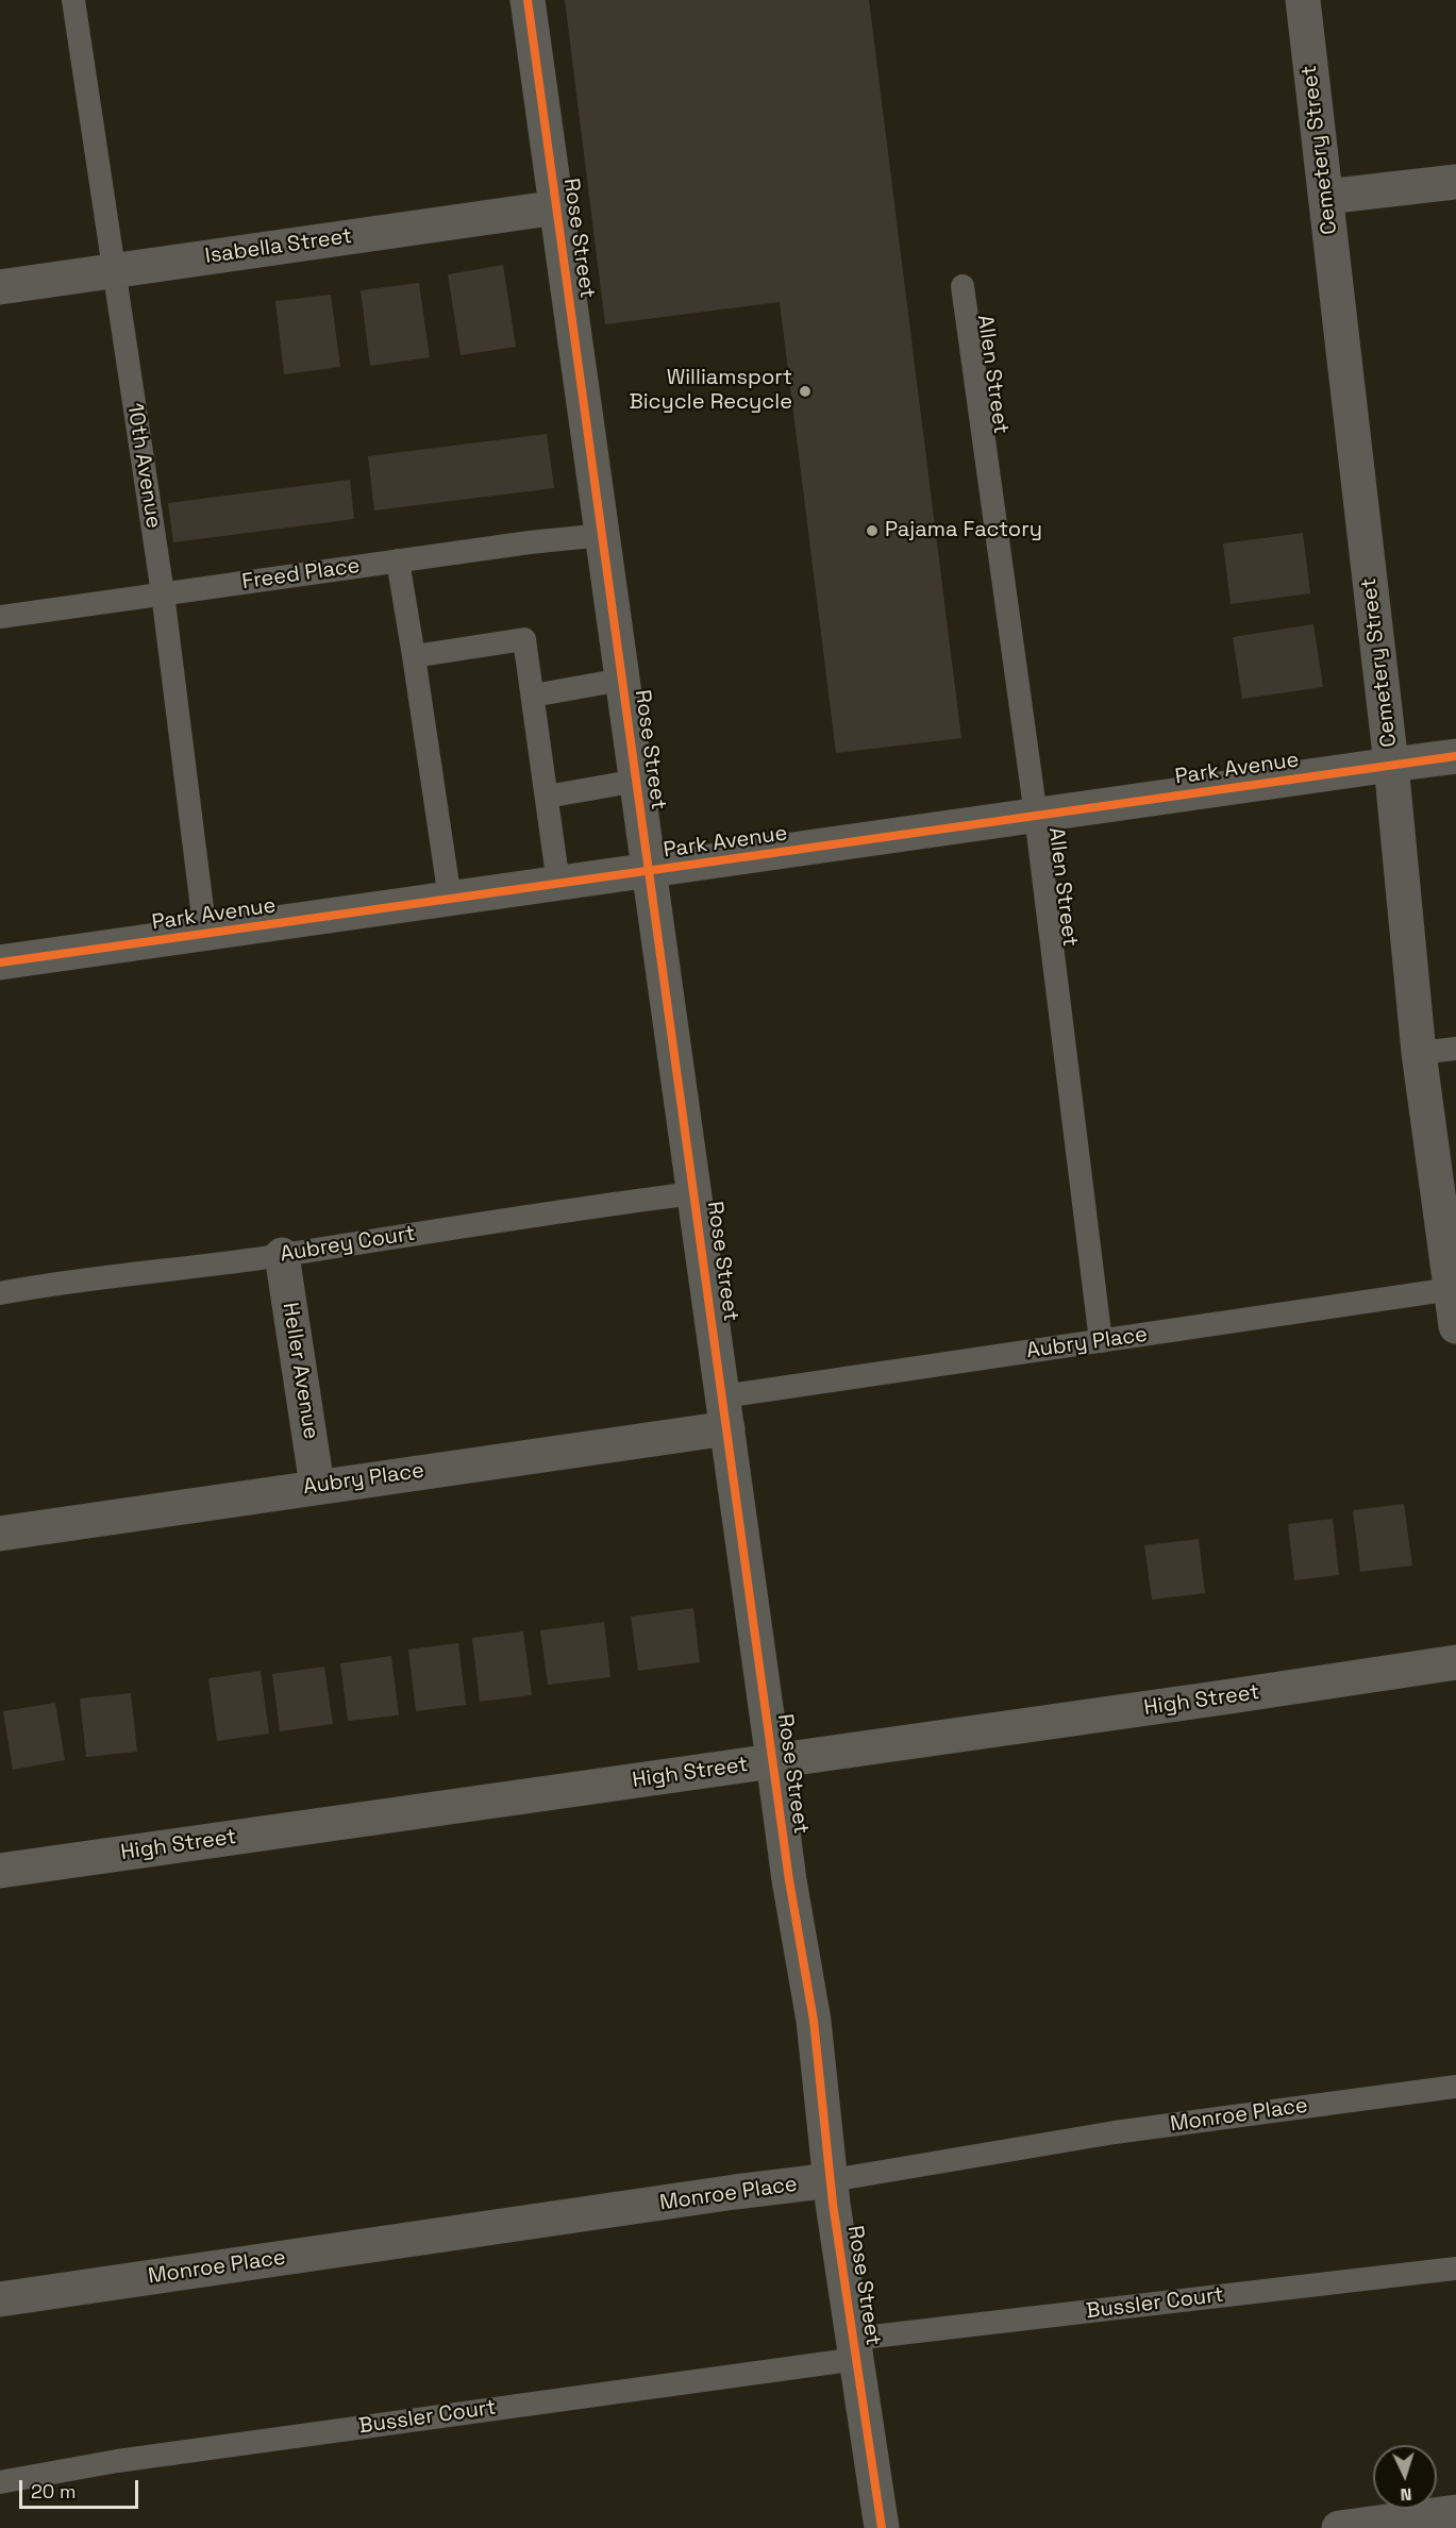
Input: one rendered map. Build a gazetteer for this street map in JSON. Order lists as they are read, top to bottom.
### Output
{
  "streets": {
    "main road": ["High Street"],
    "street": [
      "Cemetery Street",
      "Rose Street",
      "Isabella Street",
      "Park Avenue",
      "Aubry Place",
      "Heller Avenue",
      "Monroe Place"
    ],
    "lane": [
      "Allen Street",
      "10th Avenue",
      "Freed Place",
      "Aubrey Court",
      "Bussler Court"
    ]
  },
  "crossings": [
    ["Cemetery Street", "Park Avenue"],
    ["Cemetery Street", "Aubry Place"],
    ["Rose Street", "Isabella Street"],
    ["Rose Street", "Freed Place"],
    ["Rose Street", "Park Avenue"],
    ["Rose Street", "Aubrey Court"],
    ["Rose Street", "Aubry Place"],
    ["Rose Street", "High Street"],
    ["Rose Street", "Monroe Place"],
    ["Rose Street", "Bussler Court"],
    ["Isabella Street", "10th Avenue"],
    ["Allen Street", "Park Avenue"],
    ["Allen Street", "Aubry Place"],
    ["10th Avenue", "Freed Place"],
    ["10th Avenue", "Park Avenue"],
    ["Aubrey Court", "Heller Avenue"],
    ["Aubry Place", "Heller Avenue"]
  ],
  "places": ["Williamsport Bicycle Recycle", "Pajama Factory"],
  "scale_bar": "20 m",
  "north": "bottom"
}
